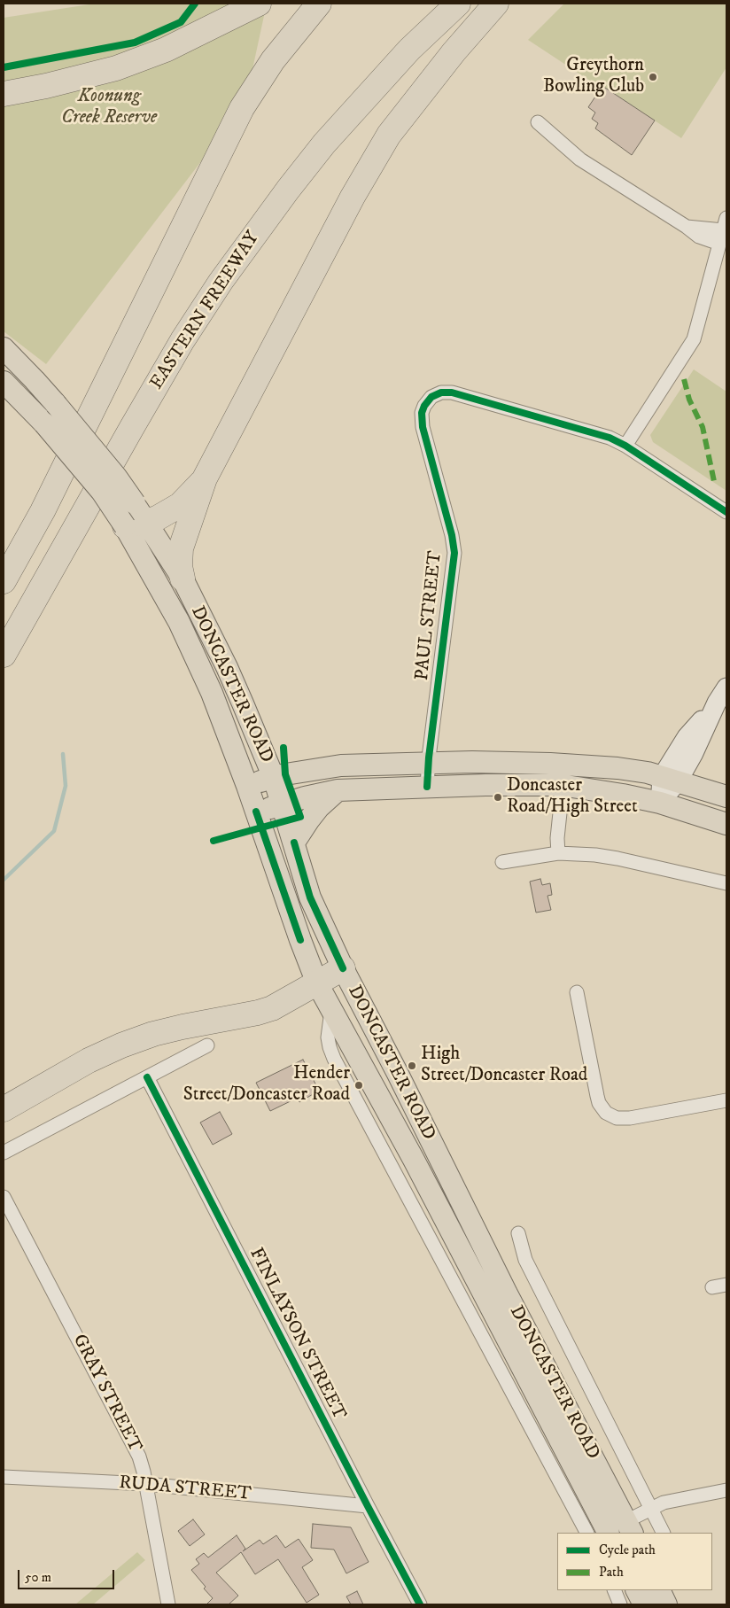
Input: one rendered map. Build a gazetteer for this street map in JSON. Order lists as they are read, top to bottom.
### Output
{
  "streets": {
    "highway": ["EASTERN FREEWAY"],
    "main road": ["DONCASTER ROAD"],
    "street": [
      "PAUL STREET",
      "FINLAYSON STREET",
      "GRAY STREET",
      "RUDA STREET"
    ]
  },
  "crossings": [
    ["FINLAYSON STREET", "RUDA STREET"],
    ["GRAY STREET", "RUDA STREET"]
  ],
  "parks": ["Koonung Creek Reserve"],
  "places": [
    "Greythorn Bowling Club",
    "Doncaster Road/High Street",
    "High Street/Doncaster Road",
    "Hender Street/Doncaster Road"
  ],
  "legend": ["Cycle path", "Path"],
  "scale_bar": "50 m"
}
